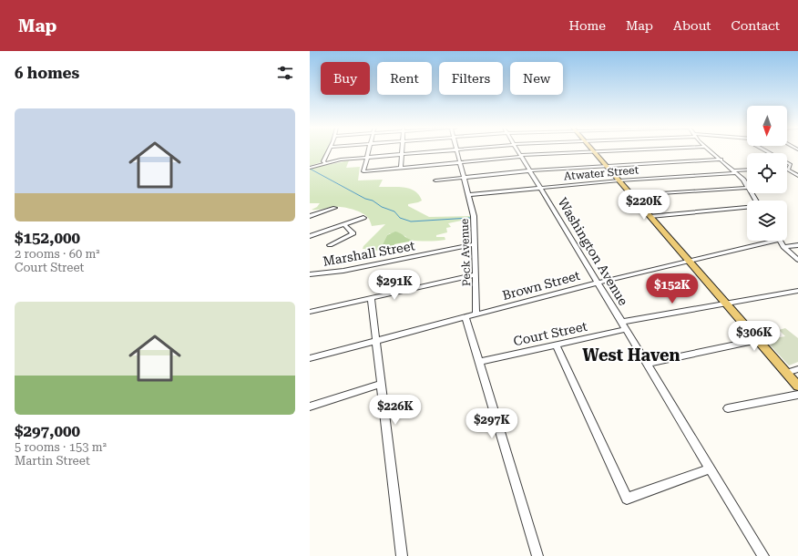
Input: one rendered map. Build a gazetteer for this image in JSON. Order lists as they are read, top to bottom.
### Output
{
  "streets": {
    "street": [
      "Atwater Street",
      "Washington Avenue",
      "Peck Avenue",
      "Marshall Street",
      "Brown Street",
      "Court Street"
    ]
  },
  "crossings": [
    ["Atwater Street", "Washington Avenue"],
    ["Atwater Street", "Peck Avenue"],
    ["Washington Avenue", "Brown Street"],
    ["Washington Avenue", "Court Street"],
    ["Peck Avenue", "Marshall Street"],
    ["Peck Avenue", "Brown Street"]
  ],
  "districts": ["West Haven"],
  "north": "bottom",
  "page": {
    "header": "Map",
    "nav": [
      "Home",
      "Map",
      "About",
      "Contact"
    ],
    "heading": "6 homes",
    "chip": [
      "Buy",
      "Rent",
      "Filters",
      "New"
    ],
    "list": [
      {
        "name": "$152,000",
        "note": "2 rooms · 60 m² · Court Street"
      },
      {
        "name": "$297,000",
        "note": "5 rooms · 153 m² · Martin Street"
      }
    ],
    "price": [
      "$220K",
      "$291K",
      "$152K",
      "$306K",
      "$226K",
      "$297K"
    ]
  }
}
